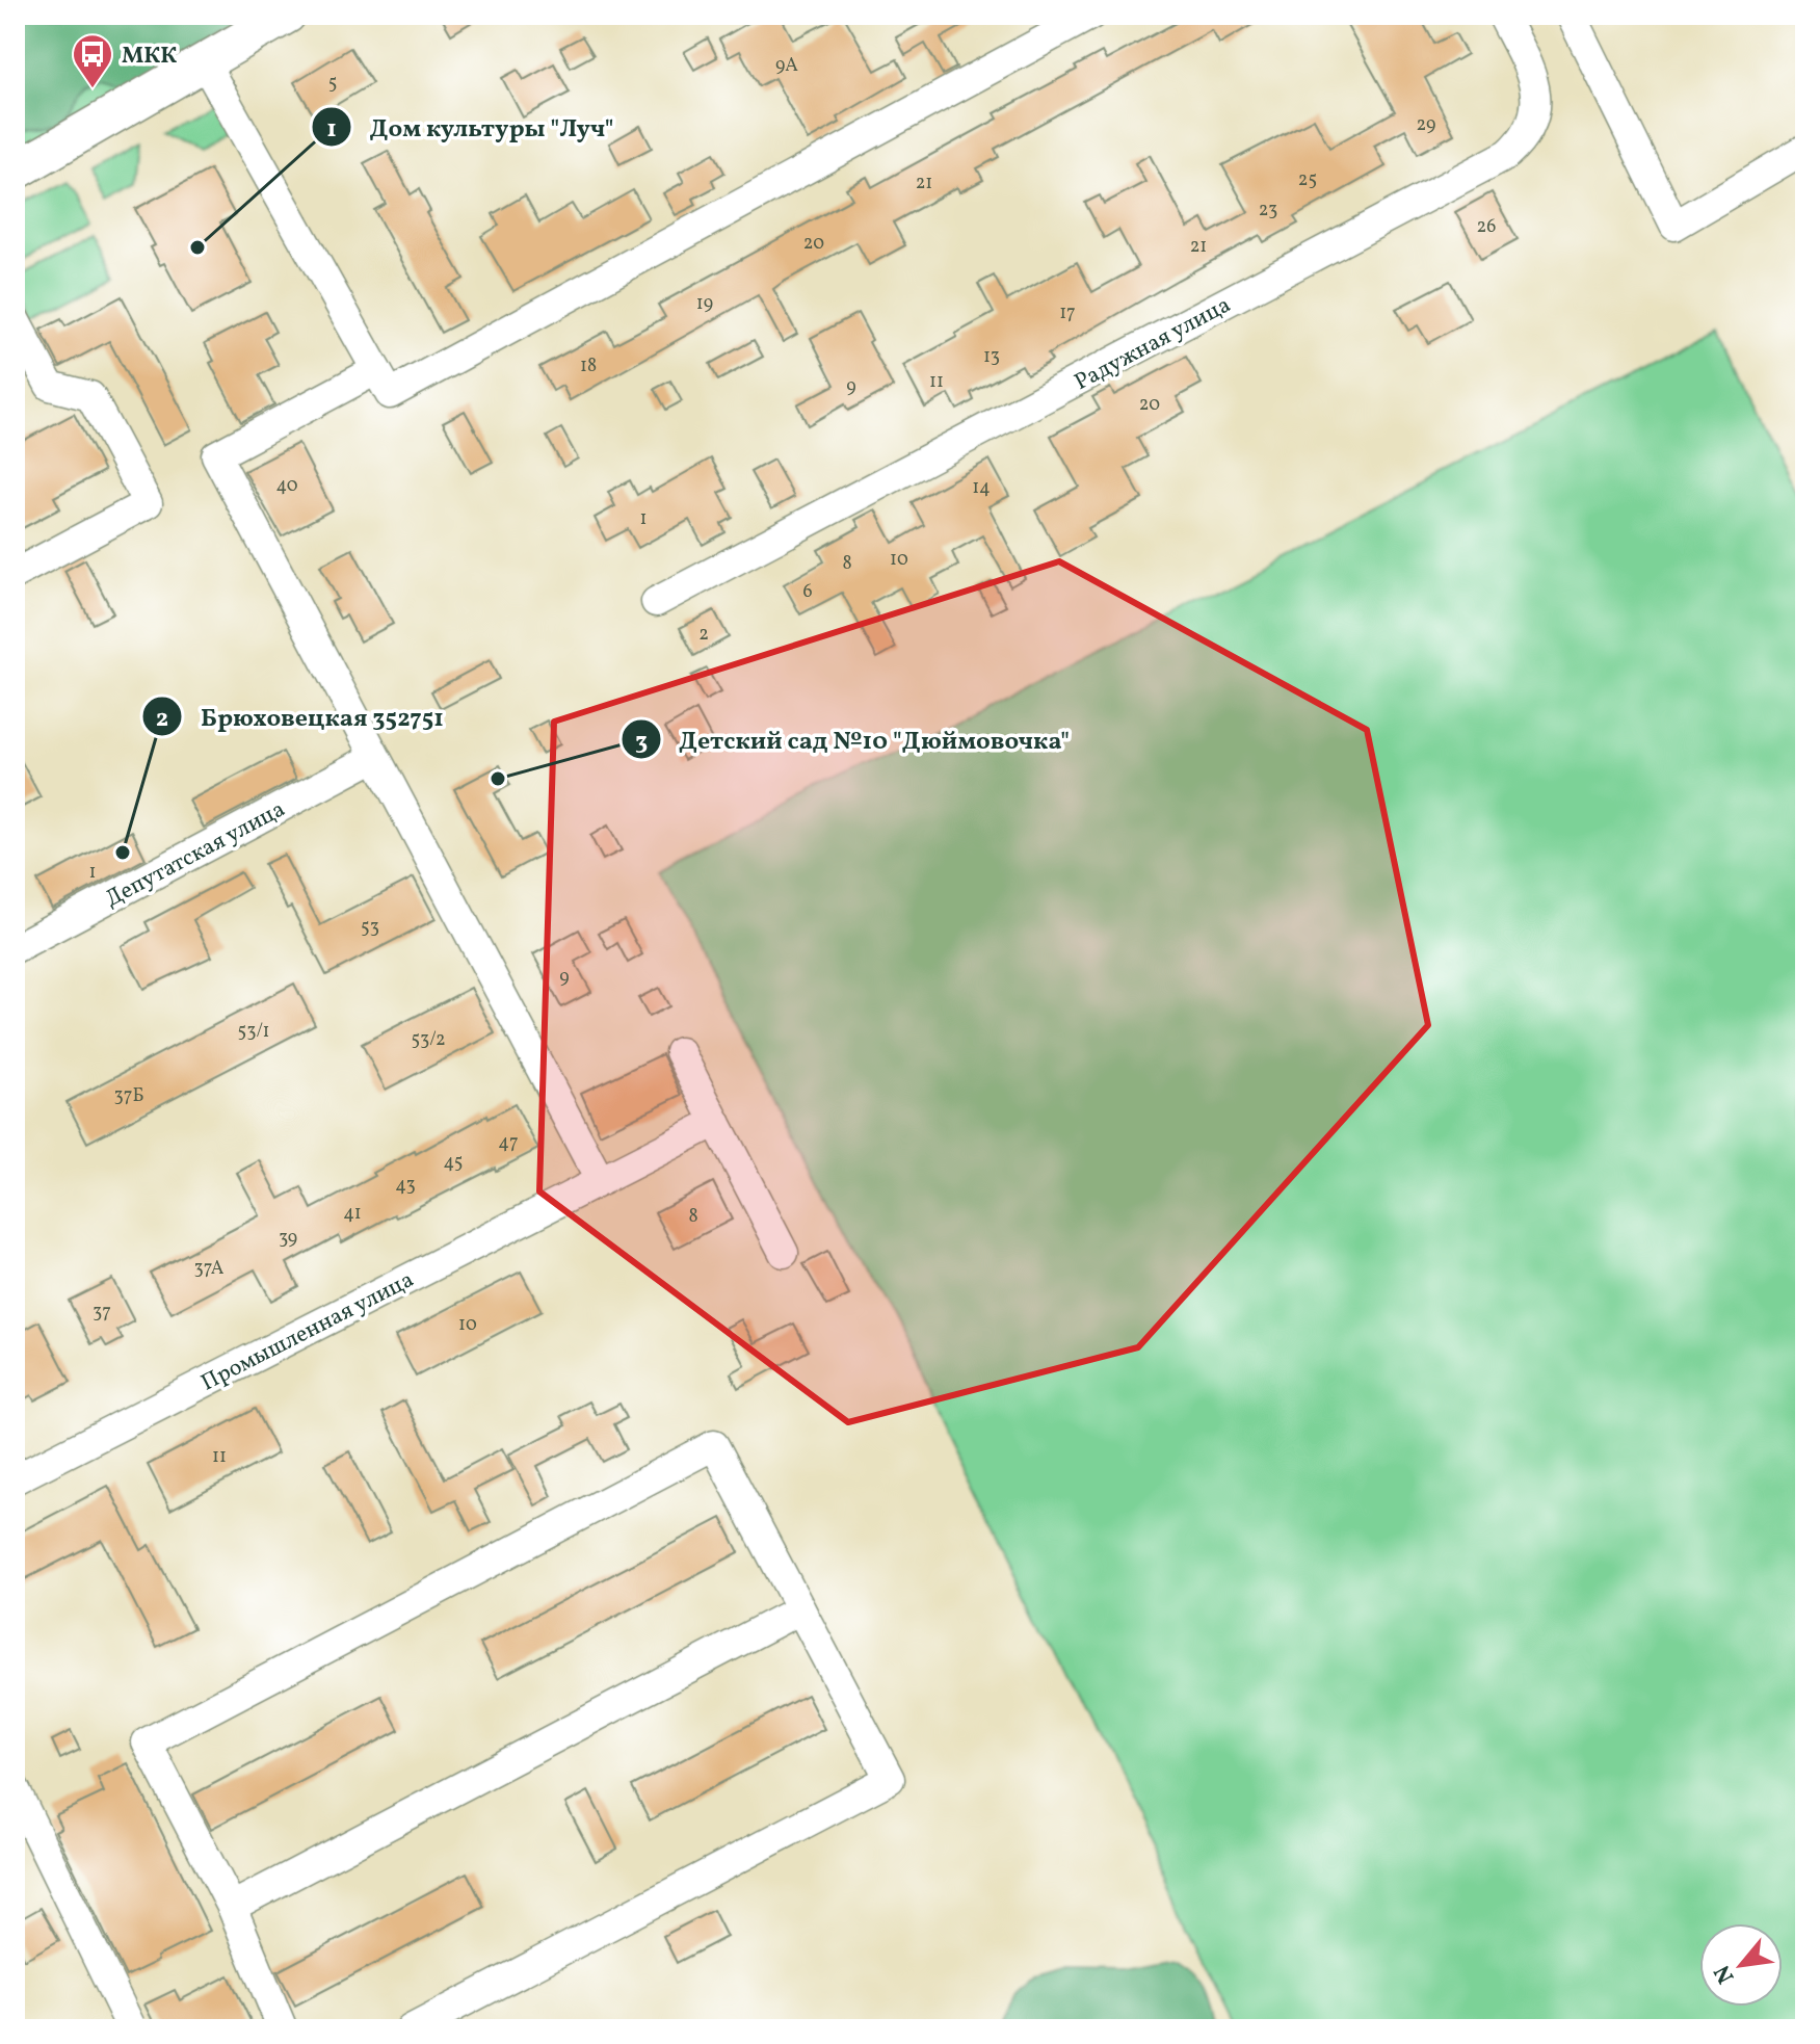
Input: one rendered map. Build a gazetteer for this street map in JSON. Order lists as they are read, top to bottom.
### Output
{
  "streets": {
    "street": ["Радужная улица", "Депутатская улица", "Промышленная улица"]
  },
  "places": {
    "bus stop": ["МКК"],
    "other": ["Дом культуры \"Луч\"", "Детский сад №10 \"Дюймовочка\"", "Брюховецкая 352751"]
  },
  "house_numbers": [
    "9А",
    "5",
    "29",
    "25",
    "21",
    "23",
    "26",
    "20",
    "21",
    "19",
    "17",
    "13",
    "18",
    "11",
    "9",
    "20",
    "40",
    "14",
    "1",
    "10",
    "8",
    "6",
    "2",
    "1",
    "53",
    "9",
    "53/1",
    "53/2",
    "37Б",
    "47",
    "45",
    "43",
    "41",
    "8",
    "39",
    "37А",
    "37",
    "10",
    "11"
  ],
  "north": "bottom left"
}
